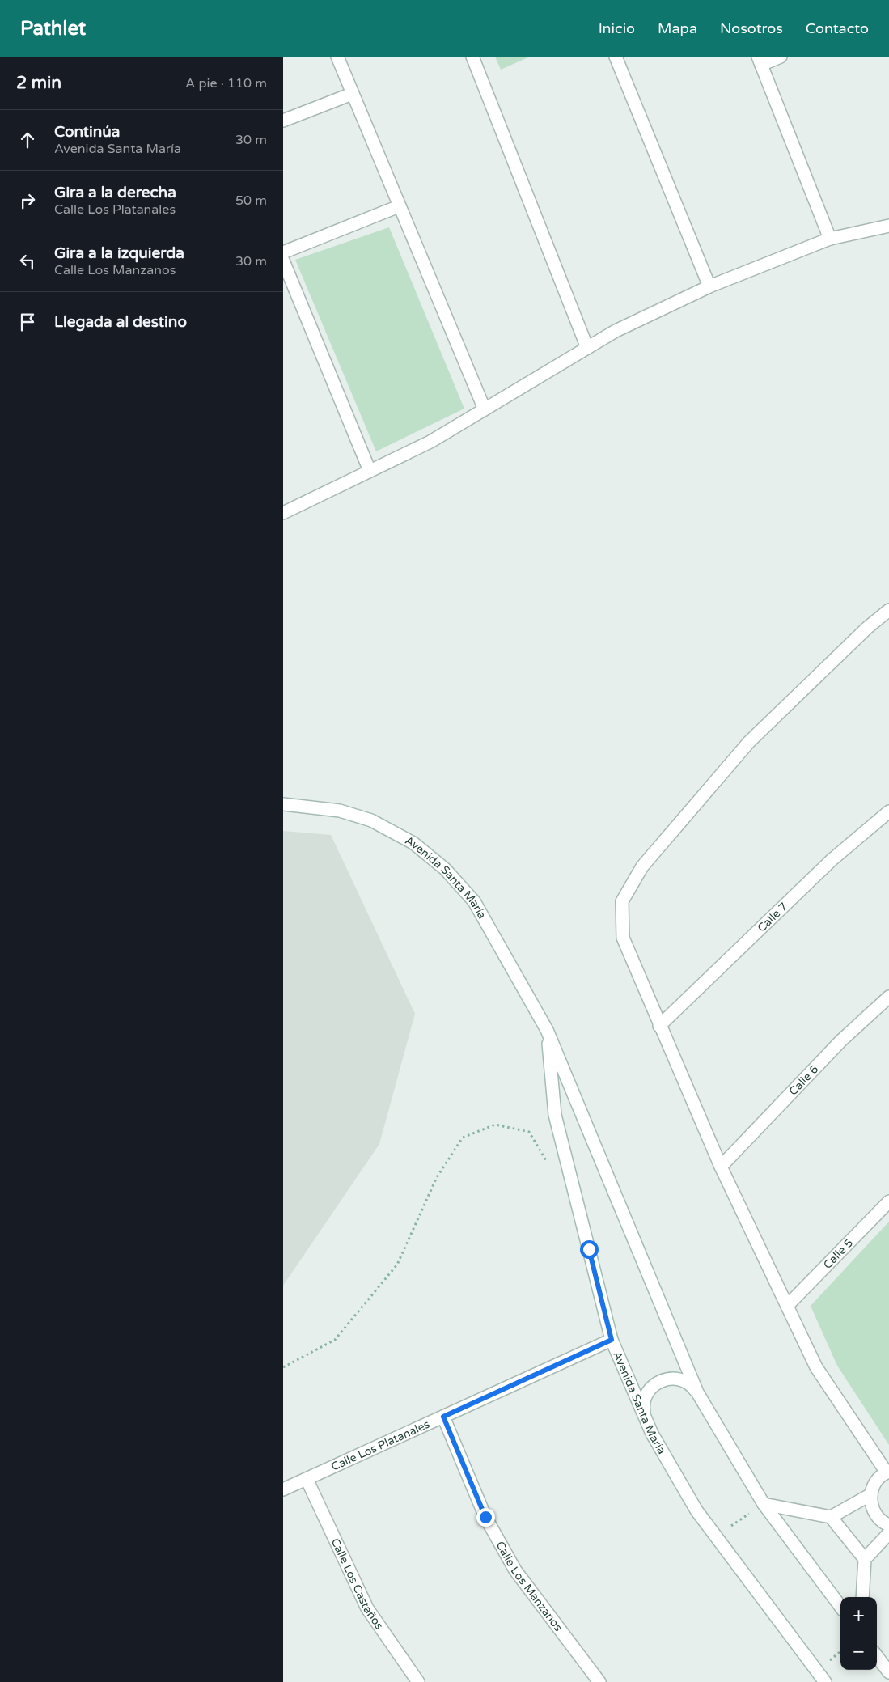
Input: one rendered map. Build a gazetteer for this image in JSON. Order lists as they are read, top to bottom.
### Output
{
  "streets": {
    "street": [
      "Avenida Santa María",
      "Calle 7",
      "Calle 6",
      "Calle 5",
      "Calle Los Platanales",
      "Calle Los Castaños",
      "Calle Los Manzanos"
    ]
  },
  "crossings": [
    ["Avenida Santa María", "Calle Los Platanales"],
    ["Calle Los Platanales", "Calle Los Castaños"],
    ["Calle Los Platanales", "Calle Los Manzanos"]
  ],
  "page": {
    "header": "Pathlet",
    "nav": [
      "Inicio",
      "Mapa",
      "Nosotros",
      "Contacto"
    ],
    "heading": ["2 min", "A pie · 110 m"],
    "list": [
      ["Continúa", "Avenida Santa María", "30 m"],
      ["Gira a la derecha", "Calle Los Platanales", "50 m"],
      ["Gira a la izquierda", "Calle Los Manzanos", "30 m"],
      "Llegada al destino"
    ],
    "map_buttons": ["+", "−"]
  }
}
